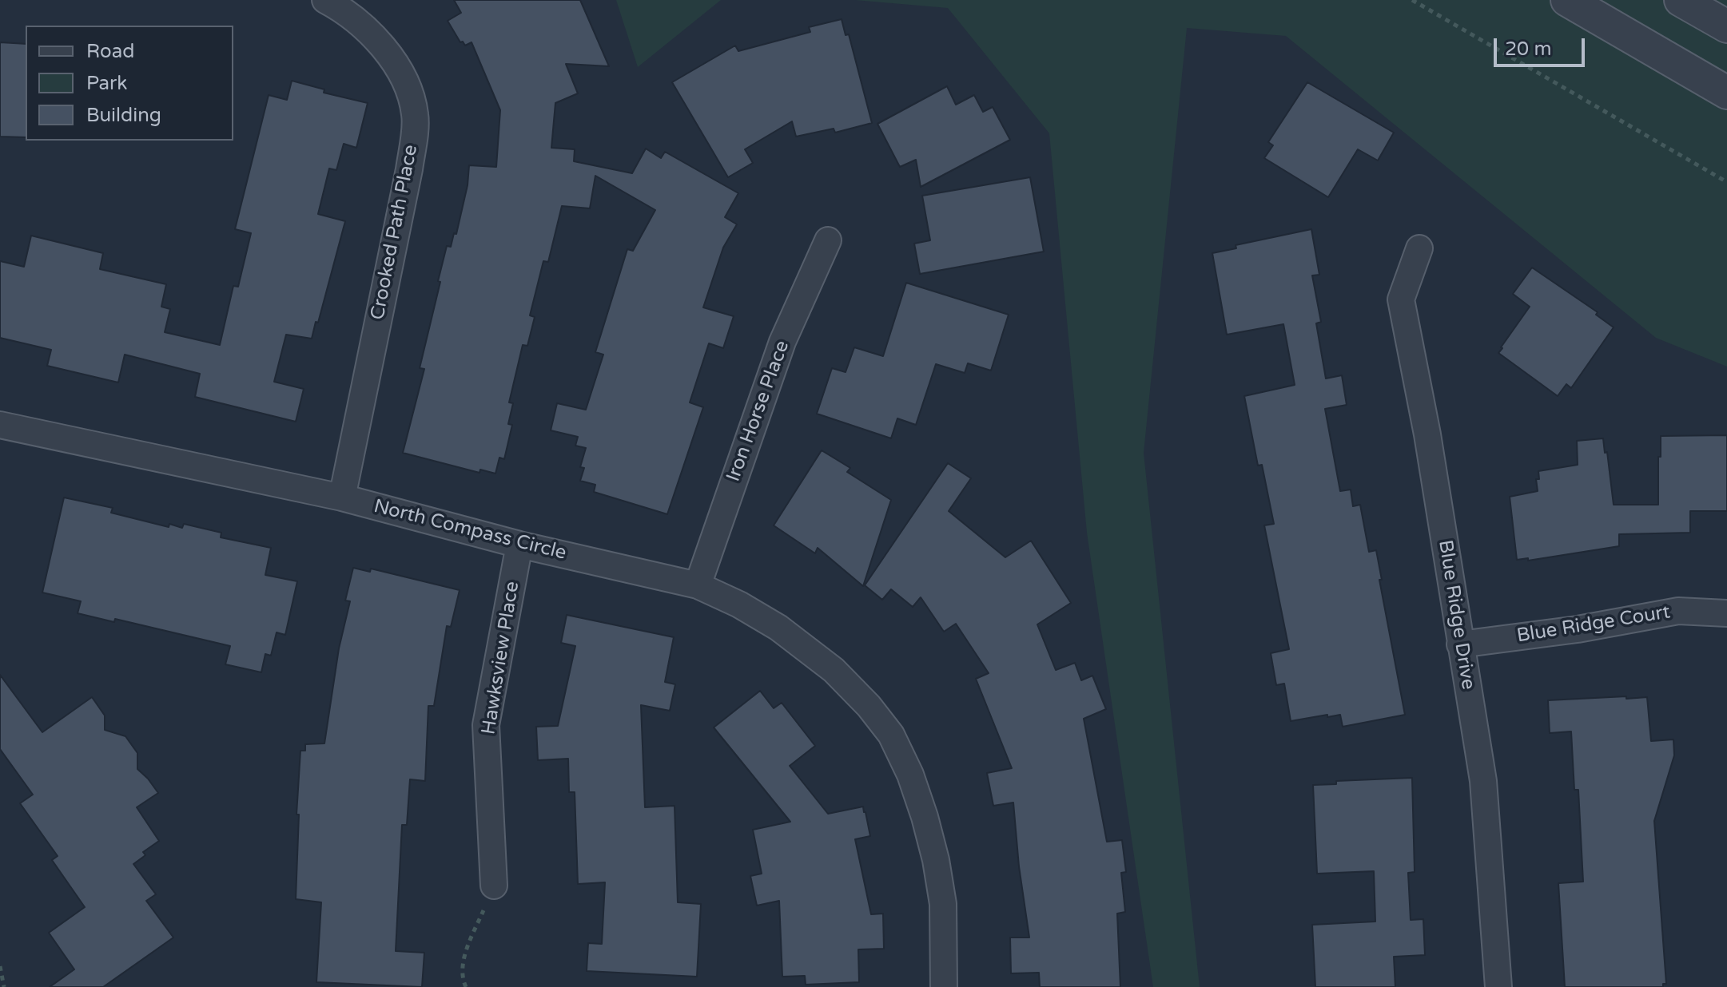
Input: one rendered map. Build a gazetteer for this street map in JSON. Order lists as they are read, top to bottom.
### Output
{
  "streets": {
    "street": [
      "Crooked Path Place",
      "Iron Horse Place",
      "North Compass Circle",
      "Blue Ridge Drive",
      "Blue Ridge Court",
      "Hawksview Place"
    ]
  },
  "crossings": [
    ["Crooked Path Place", "North Compass Circle"],
    ["Iron Horse Place", "North Compass Circle"],
    ["North Compass Circle", "Hawksview Place"],
    ["Blue Ridge Drive", "Blue Ridge Court"]
  ],
  "legend": ["Road", "Park", "Building"],
  "scale_bar": "20 m"
}
